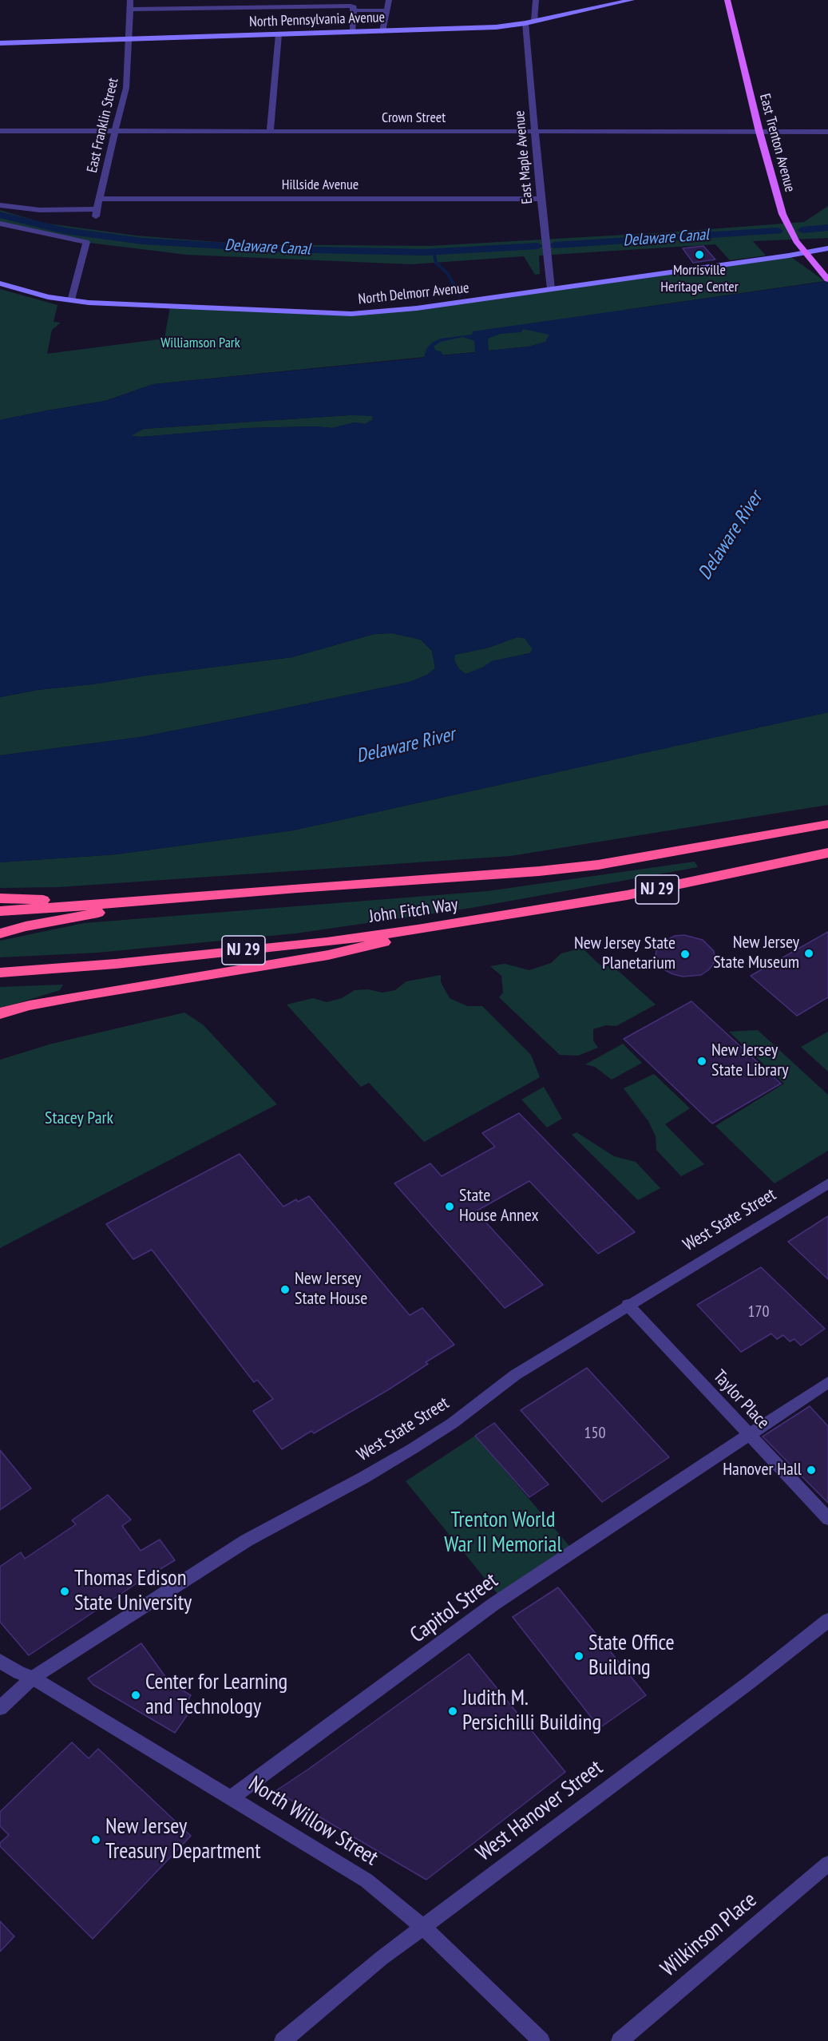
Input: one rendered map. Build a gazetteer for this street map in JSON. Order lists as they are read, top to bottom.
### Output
{
  "streets": {
    "highway": ["NJ 29", "John Fitch Way"],
    "main road": ["North Pennsylvania Avenue", "East Trenton Avenue", "North Delmorr Avenue"],
    "street": [
      "Crown Street",
      "East Franklin Street",
      "East Maple Avenue",
      "Hillside Avenue",
      "West State Street",
      "Taylor Place",
      "Capitol Street",
      "West Hanover Street",
      "North Willow Street",
      "Wilkinson Place"
    ]
  },
  "crossings": [
    ["North Pennsylvania Avenue", "East Franklin Street"],
    ["North Pennsylvania Avenue", "East Maple Avenue"],
    ["Crown Street", "East Franklin Street"],
    ["Crown Street", "East Trenton Avenue"],
    ["Crown Street", "East Maple Avenue"],
    ["East Franklin Street", "Hillside Avenue"],
    ["East Trenton Avenue", "North Delmorr Avenue"],
    ["East Maple Avenue", "Hillside Avenue"],
    ["East Maple Avenue", "North Delmorr Avenue"],
    ["West State Street", "Taylor Place"],
    ["West State Street", "North Willow Street"],
    ["Taylor Place", "Capitol Street"],
    ["Capitol Street", "North Willow Street"],
    ["West Hanover Street", "North Willow Street"]
  ],
  "water": ["Delaware Canal", "Delaware River"],
  "parks": ["Williamson Park", "Stacey Park", "Trenton World War II Memorial"],
  "places": [
    "Morrisville Heritage Center",
    "New Jersey State Museum",
    "New Jersey State Planetarium",
    "New Jersey State Library",
    "State House Annex",
    "New Jersey State House",
    "Hanover Hall",
    "Thomas Edison State University",
    "State Office Building",
    "Center for Learning and Technology",
    "Judith M. Persichilli Building",
    "New Jersey Treasury Department"
  ],
  "house_numbers": ["170", "150"]
}
